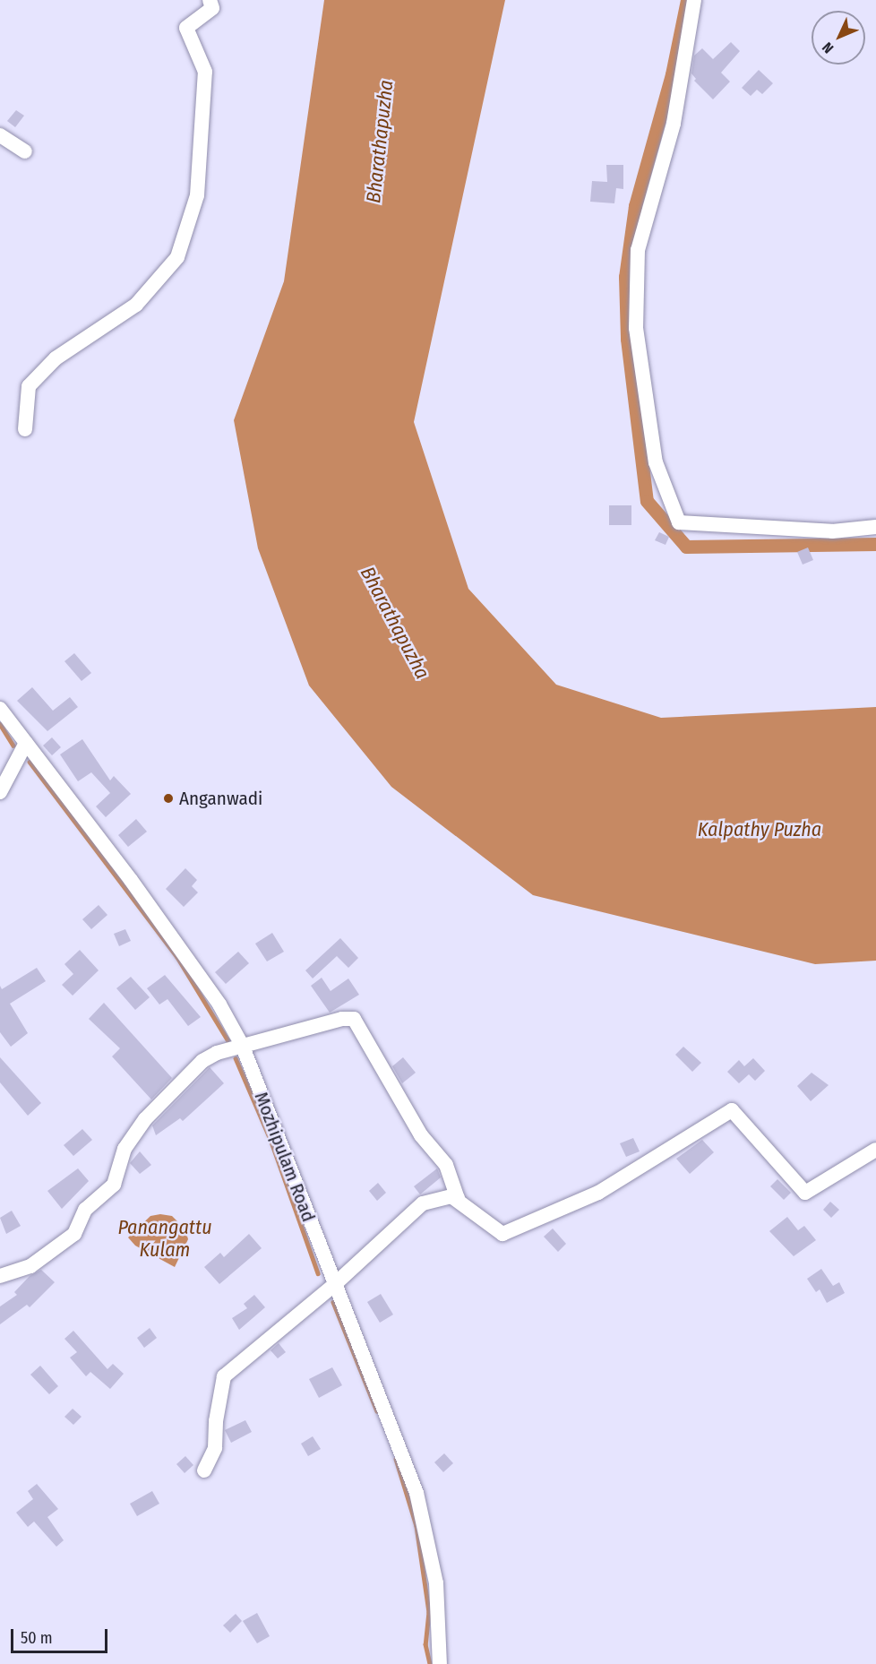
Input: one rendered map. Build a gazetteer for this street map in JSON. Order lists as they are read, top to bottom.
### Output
{
  "streets": {
    "street": ["Mozhipulam Road"]
  },
  "water": ["Bharathapuzha", "Kalpathy Puzha", "Panangattu Kulam"],
  "places": ["Anganwadi"],
  "scale_bar": "50 m",
  "north": "bottom left"
}
